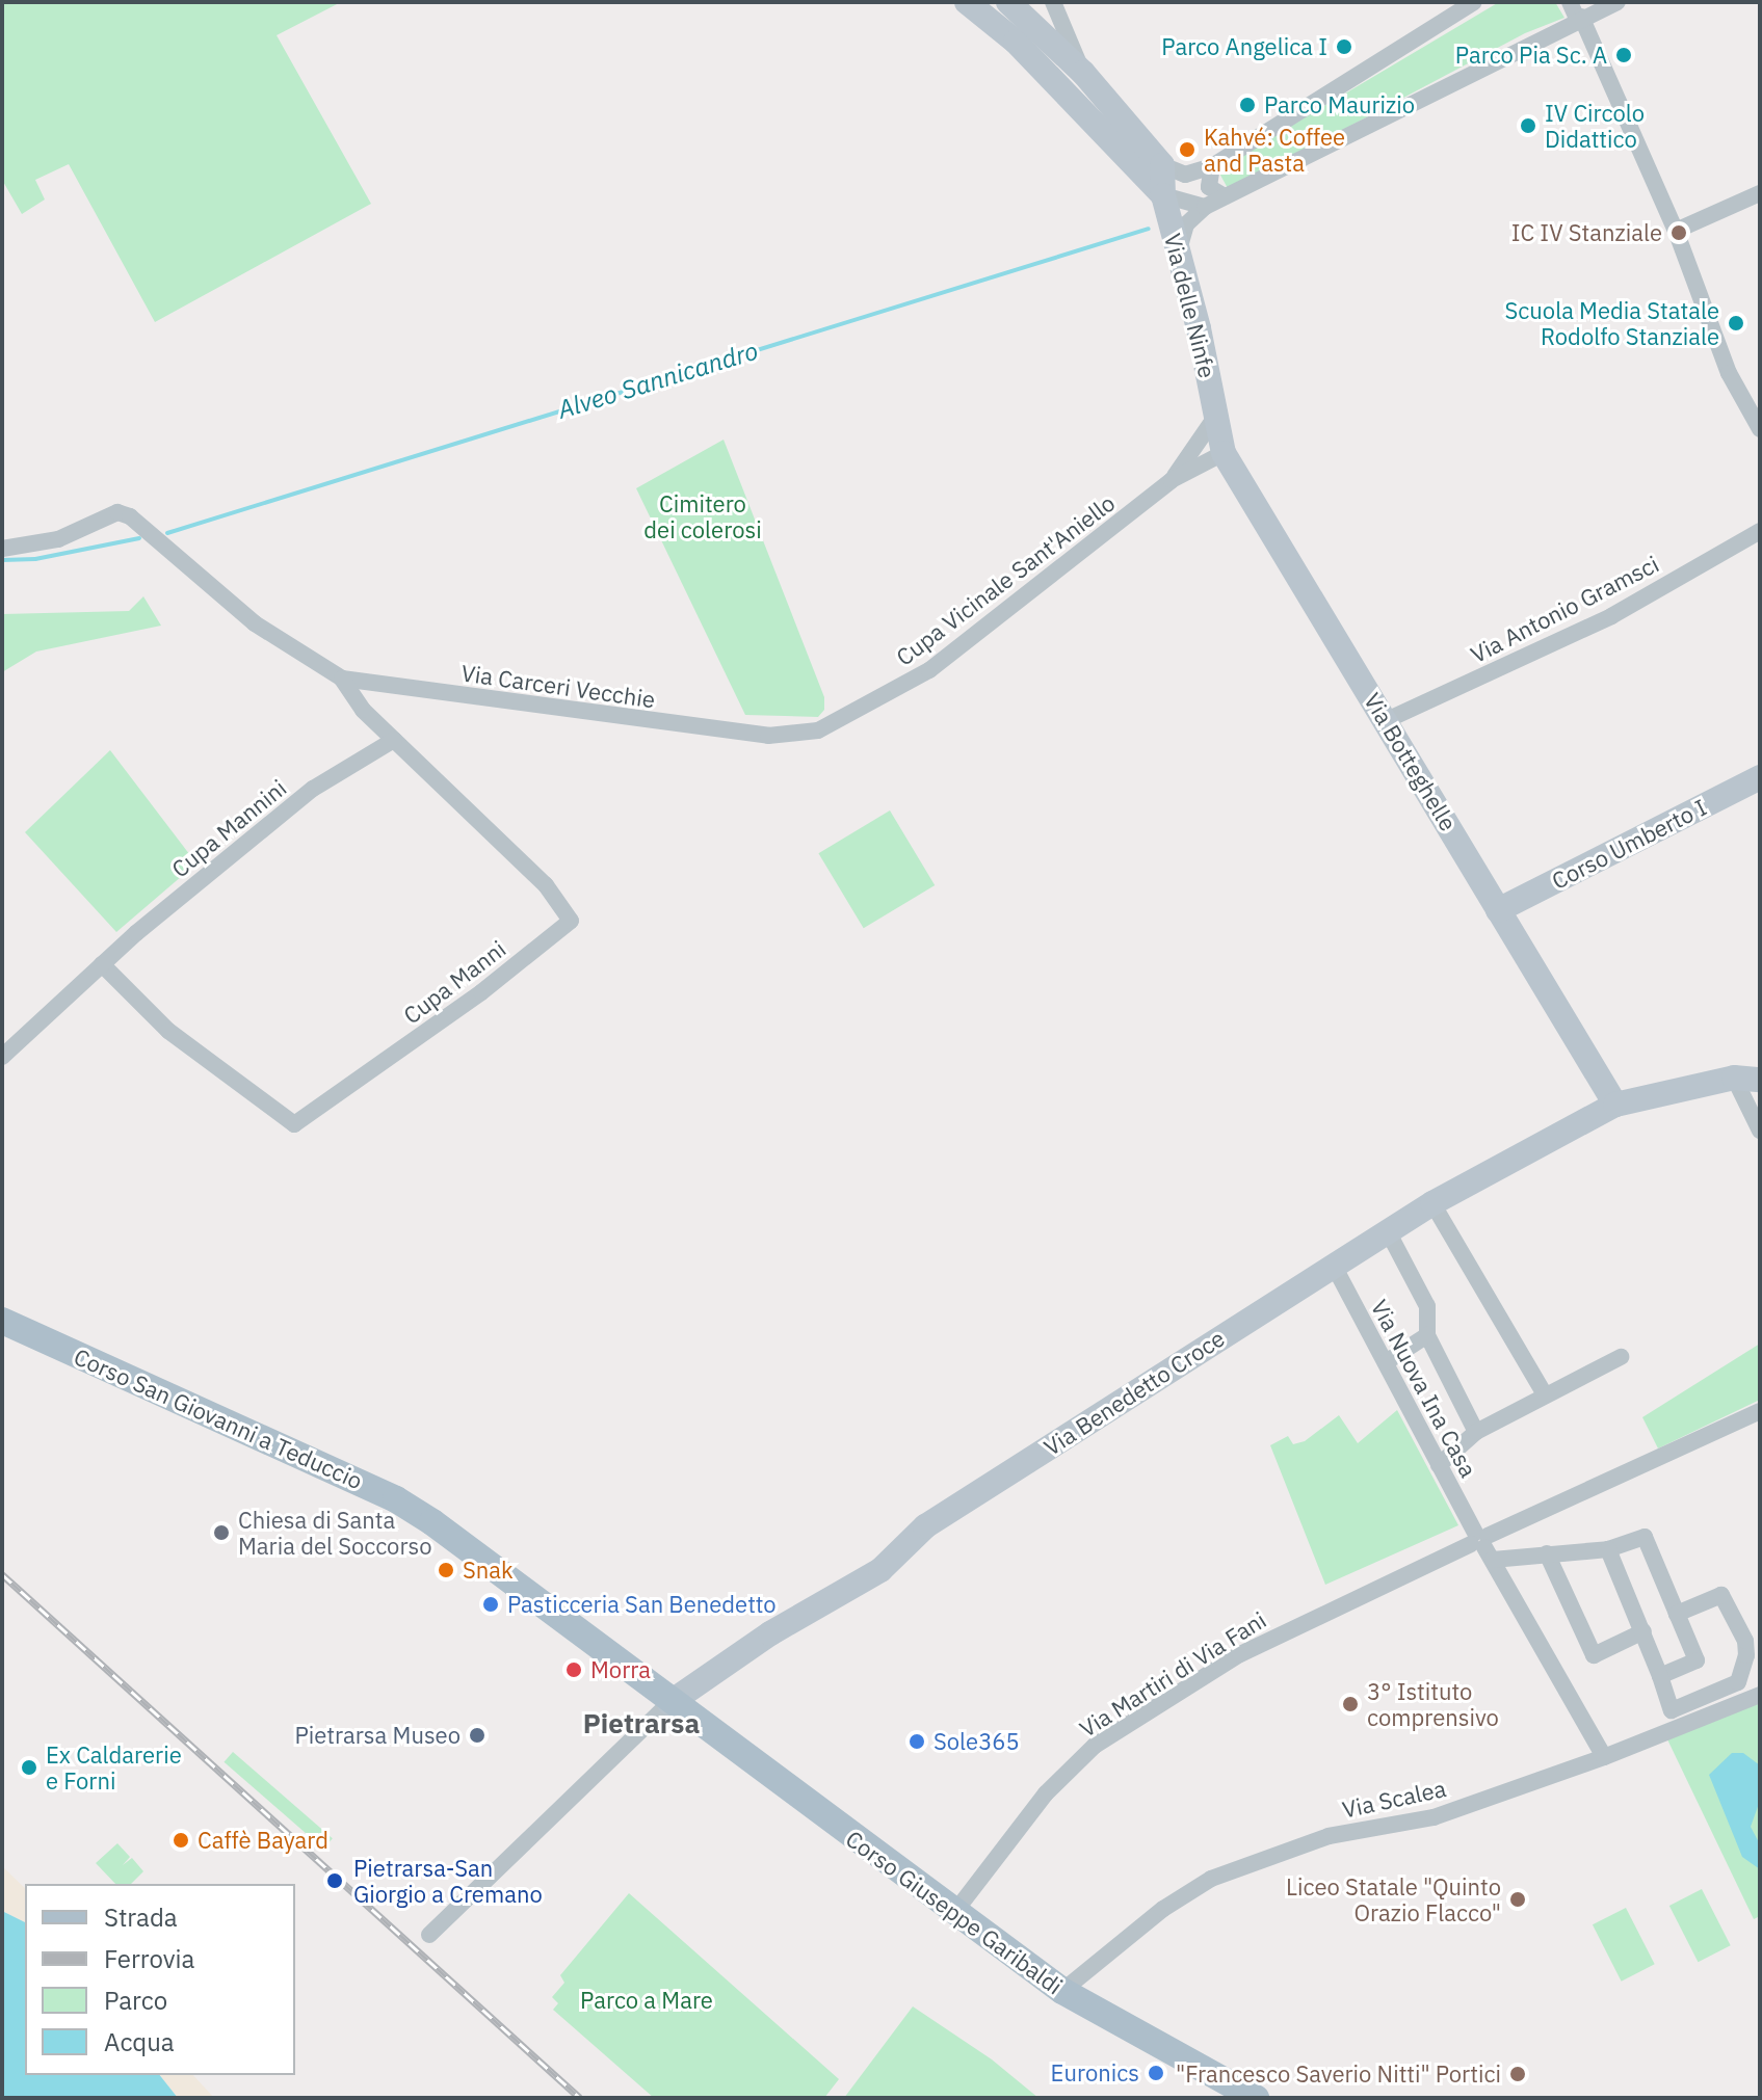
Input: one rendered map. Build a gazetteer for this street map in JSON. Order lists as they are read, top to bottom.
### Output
{
  "streets": {
    "main road": [
      "Via delle Ninfe",
      "Via Botteghelle",
      "Corso Umberto I",
      "Via Benedetto Croce",
      "Corso San Giovanni a Teduccio",
      "Corso Giuseppe Garibaldi"
    ],
    "street": [
      "Cupa Vicinale Sant'Aniello",
      "Via Antonio Gramsci",
      "Via Carceri Vecchie",
      "Cupa Mannini",
      "Cupa Manni",
      "Via Nuova Ina Casa",
      "Via Martiri di Via Fani",
      "Via Scalea"
    ]
  },
  "crossings": [
    ["Via delle Ninfe", "Via Botteghelle"],
    ["Cupa Vicinale Sant'Aniello", "Via Carceri Vecchie"],
    ["Via Antonio Gramsci", "Via Botteghelle"],
    ["Via Carceri Vecchie", "Cupa Manni"],
    ["Via Botteghelle", "Corso Umberto I"],
    ["Via Botteghelle", "Via Benedetto Croce"],
    ["Cupa Mannini", "Cupa Manni"],
    ["Via Nuova Ina Casa", "Via Benedetto Croce"],
    ["Via Nuova Ina Casa", "Via Martiri di Via Fani"],
    ["Via Nuova Ina Casa", "Via Scalea"],
    ["Via Benedetto Croce", "Corso San Giovanni a Teduccio"],
    ["Via Benedetto Croce", "Corso Giuseppe Garibaldi"],
    ["Corso San Giovanni a Teduccio", "Corso Giuseppe Garibaldi"],
    ["Via Martiri di Via Fani", "Corso Giuseppe Garibaldi"],
    ["Via Scalea", "Corso Giuseppe Garibaldi"]
  ],
  "districts": ["Pietrarsa"],
  "water": ["Alveo Sannicandro"],
  "parks": ["Cimitero dei colerosi", "Parco a Mare"],
  "places": [
    "Parco Angelica I",
    "Parco Pia Sc. A",
    "Parco Maurizio",
    "IV Circolo Didattico",
    "Kahvé: Coffee and Pasta",
    "IC IV Stanziale",
    "Scuola Media Statale Rodolfo Stanziale",
    "Chiesa di Santa Maria del Soccorso",
    "Snak",
    "Pasticceria San Benedetto",
    "Morra",
    "3° Istituto comprensivo",
    "Pietrarsa Museo",
    "Sole365",
    "Ex Caldarerie e Forni",
    "Caffè Bayard",
    "Pietrarsa-San Giorgio a Cremano",
    "Liceo Statale \"Quinto Orazio Flacco\"",
    "Euronics",
    "\"Francesco Saverio Nitti\" Portici"
  ],
  "legend": [
    "Strada",
    "Ferrovia",
    "Parco",
    "Acqua"
  ]
}
